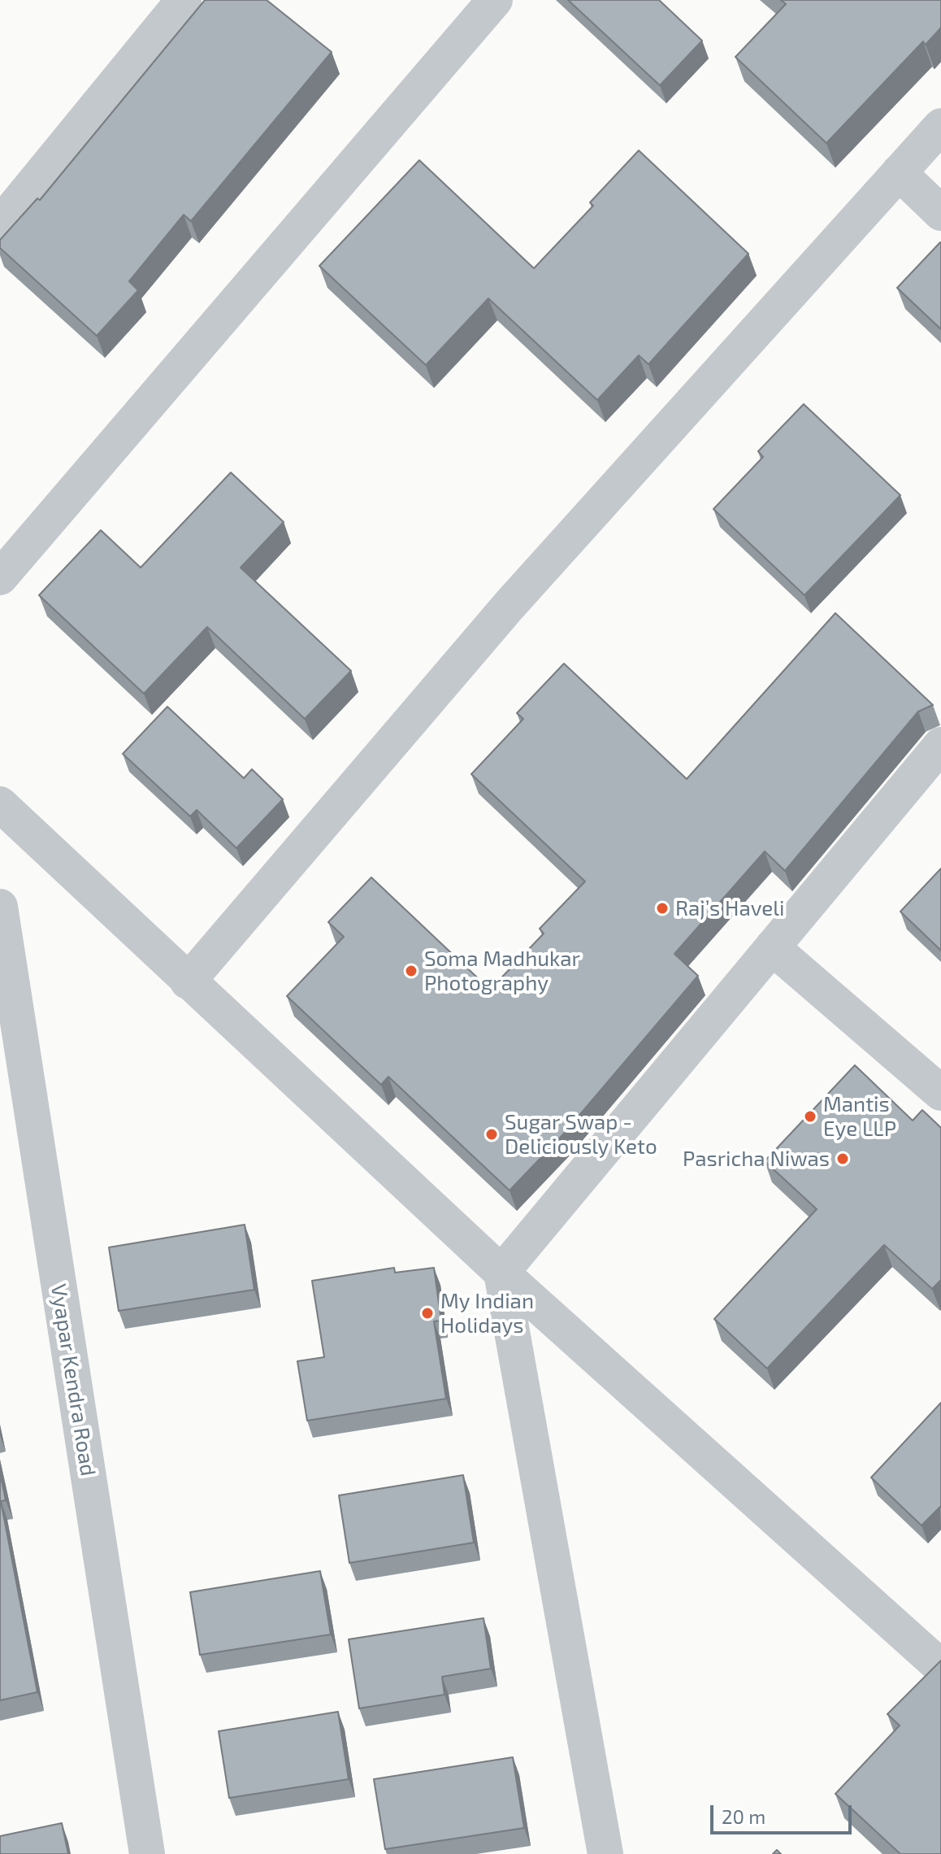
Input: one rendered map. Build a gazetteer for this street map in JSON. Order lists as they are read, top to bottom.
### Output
{
  "streets": {
    "street": ["Vyapar Kendra Road"]
  },
  "places": [
    "Raj’s Haveli",
    "Soma Madhukar Photography",
    "Mantis Eye LLP",
    "Sugar Swap - Deliciously Keto",
    "Pasricha Niwas",
    "My Indian Holidays"
  ],
  "scale_bar": "20 m"
}
